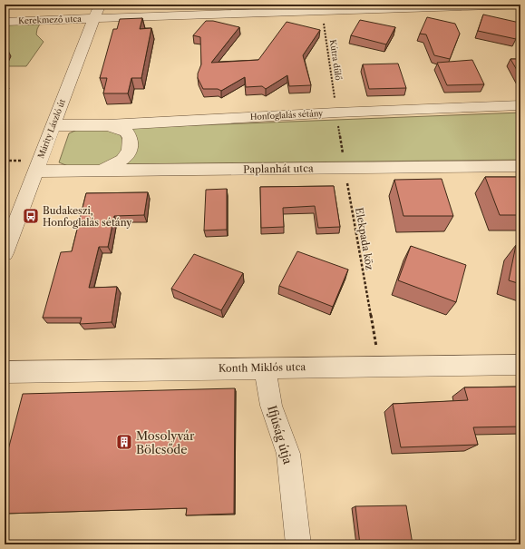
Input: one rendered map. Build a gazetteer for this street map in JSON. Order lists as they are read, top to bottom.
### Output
{
  "streets": {
    "street": [
      "Kerekmező utca",
      "Honfoglalás sétány",
      "Márity László út",
      "Paplanhát utca",
      "Konth Miklós utca",
      "Ifjúság útja"
    ],
    "path": ["Kútra dűlő", "Elekpada köz"]
  },
  "crossings": [
    ["Kerekmező utca", "Kútra dűlő"],
    ["Kerekmező utca", "Márity László út"],
    ["Kútra dűlő", "Honfoglalás sétány"],
    ["Kútra dűlő", "Elekpada köz"],
    ["Honfoglalás sétány", "Márity László út"],
    ["Honfoglalás sétány", "Elekpada köz"],
    ["Márity László út", "Paplanhát utca"],
    ["Paplanhát utca", "Elekpada köz"],
    ["Elekpada köz", "Konth Miklós utca"],
    ["Konth Miklós utca", "Ifjúság útja"]
  ],
  "places": {
    "bus stop": ["Budakeszi, Honfoglalás sétány"],
    "building": ["Mosolyvár Bölcsőde"]
  }
}
